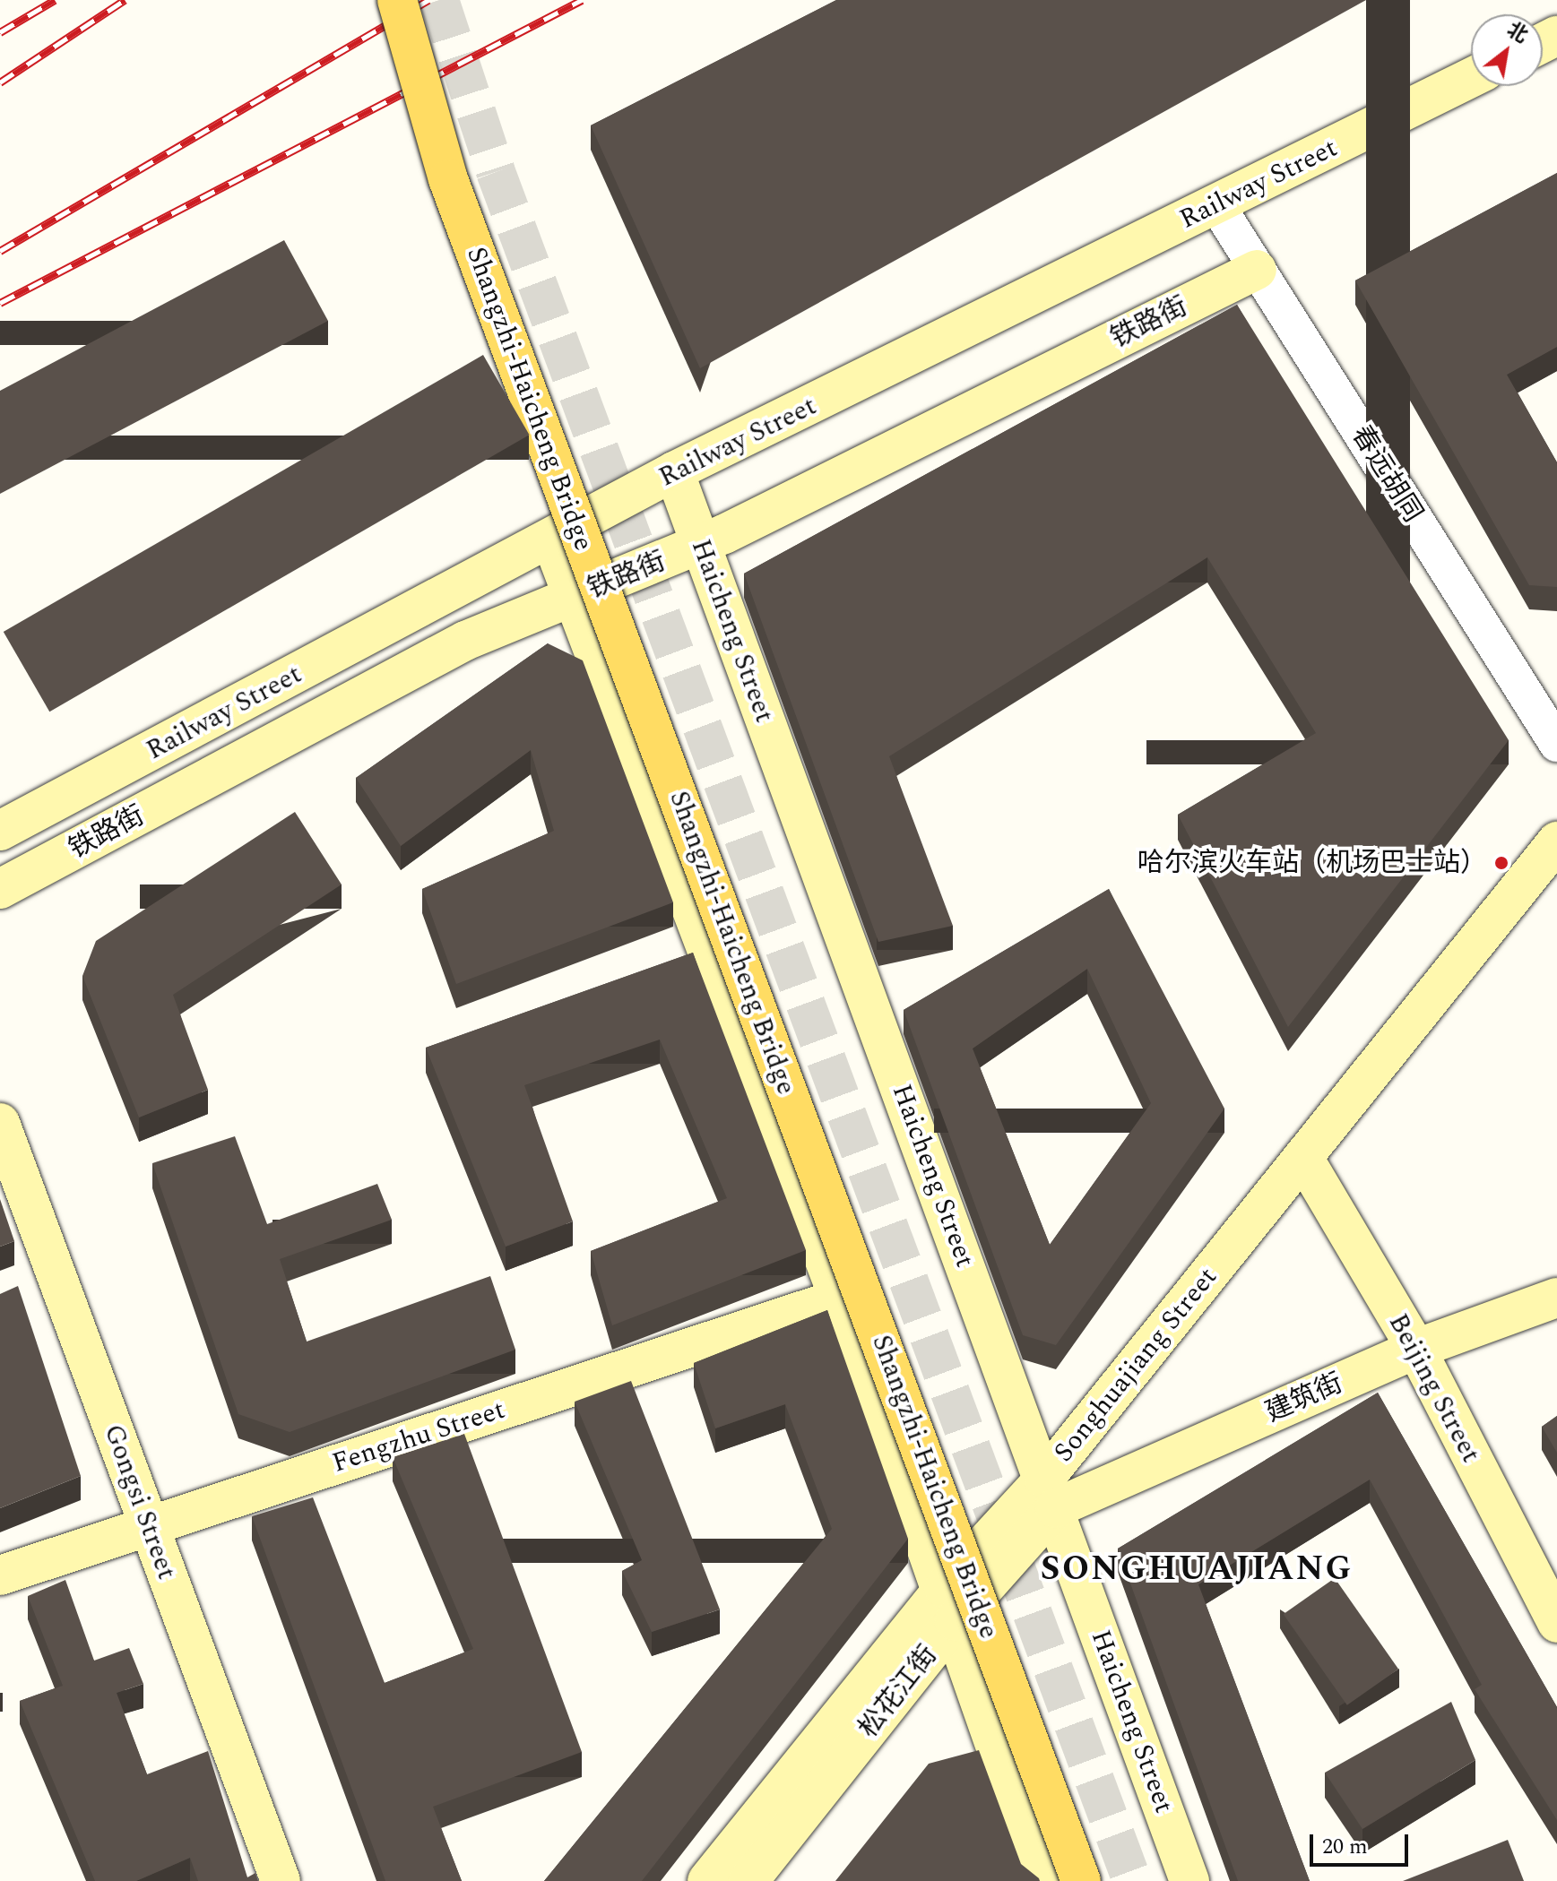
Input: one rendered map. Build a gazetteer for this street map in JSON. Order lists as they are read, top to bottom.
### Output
{
  "streets": {
    "main road": [
      "Railway Street",
      "铁路街",
      "Shangzhi-Haicheng Bridge",
      "Haicheng Street",
      "Songhuajiang Street",
      "Beijing Street",
      "建筑街",
      "Fengzhu Street",
      "Gongsi Street",
      "松花江街"
    ],
    "street": ["春远胡同"]
  },
  "crossings": [
    ["Railway Street", "春远胡同"],
    ["Railway Street", "Haicheng Street"],
    ["铁路街", "春远胡同"],
    ["铁路街", "Haicheng Street"],
    ["Haicheng Street", "Songhuajiang Street"],
    ["Haicheng Street", "建筑街"],
    ["Songhuajiang Street", "Beijing Street"],
    ["Songhuajiang Street", "建筑街"],
    ["Songhuajiang Street", "松花江街"],
    ["Beijing Street", "建筑街"],
    ["Fengzhu Street", "Gongsi Street"]
  ],
  "districts": ["SONGHUAJIANG"],
  "places": ["哈尔滨火车站（机场巴士站）"],
  "scale_bar": "20 m",
  "north": "top right"
}
